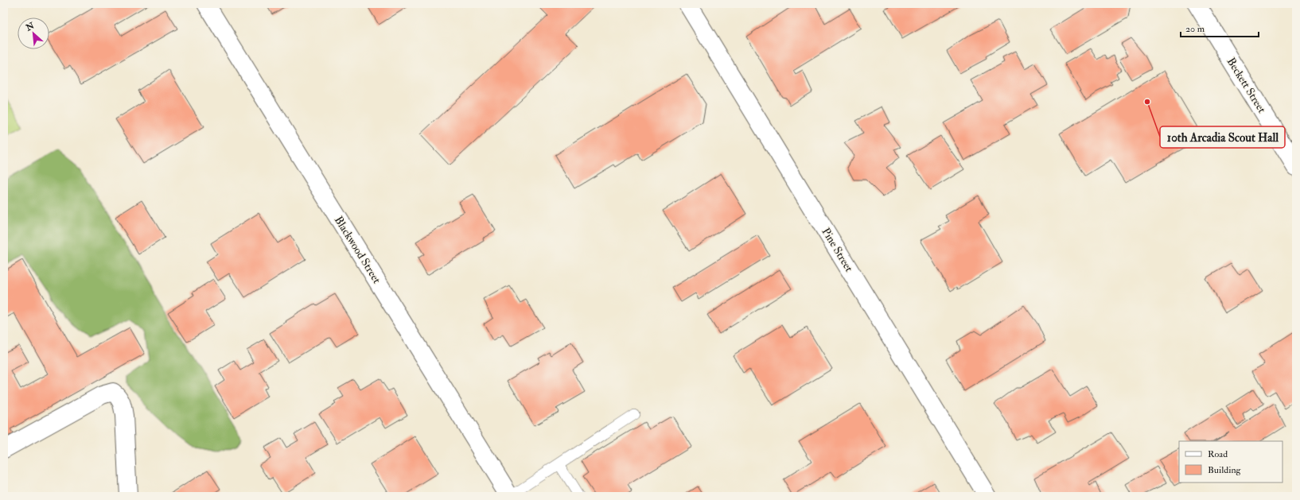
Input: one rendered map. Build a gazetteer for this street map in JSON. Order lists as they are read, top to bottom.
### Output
{
  "streets": {
    "street": ["Beckett Street", "Blackwood Street", "Pine Street"]
  },
  "places": ["10th Arcadia Scout Hall"],
  "legend": ["Road", "Building"],
  "scale_bar": "20 m",
  "north": "top left"
}
